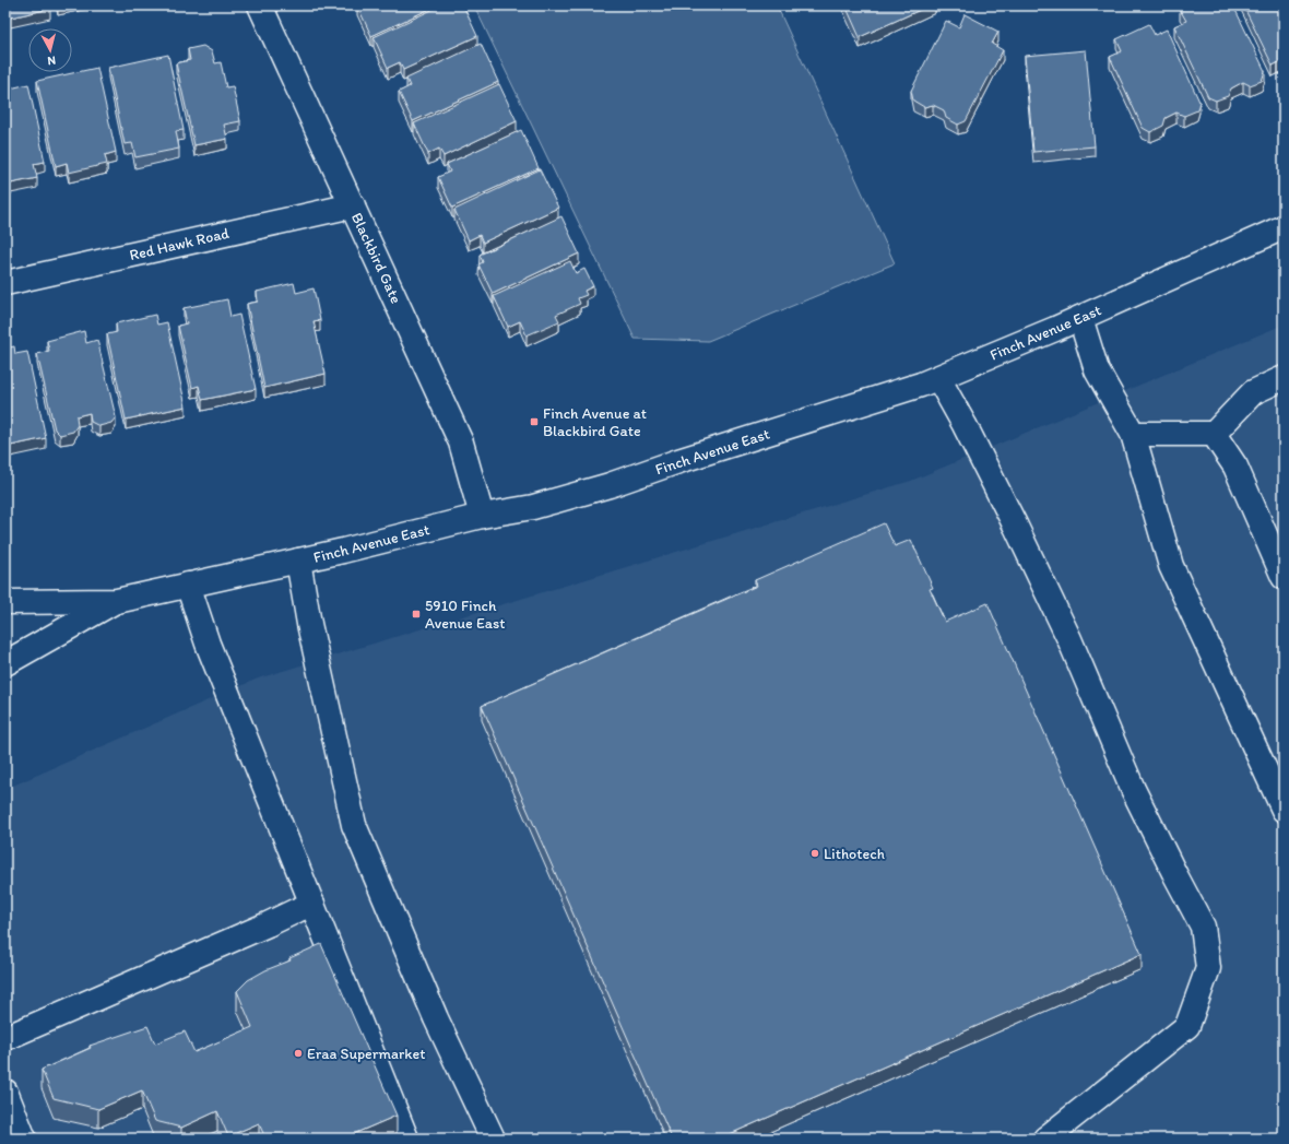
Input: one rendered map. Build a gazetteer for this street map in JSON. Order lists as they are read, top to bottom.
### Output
{
  "streets": {
    "main road": ["Red Hawk Road", "Blackbird Gate", "Finch Avenue East"]
  },
  "crossings": [
    ["Red Hawk Road", "Blackbird Gate"],
    ["Blackbird Gate", "Finch Avenue East"]
  ],
  "places": {
    "transit": ["Finch Avenue at Blackbird Gate", "5910 Finch Avenue East"],
    "other": ["Lithotech", "Eraa Supermarket"]
  },
  "north": "bottom"
}
